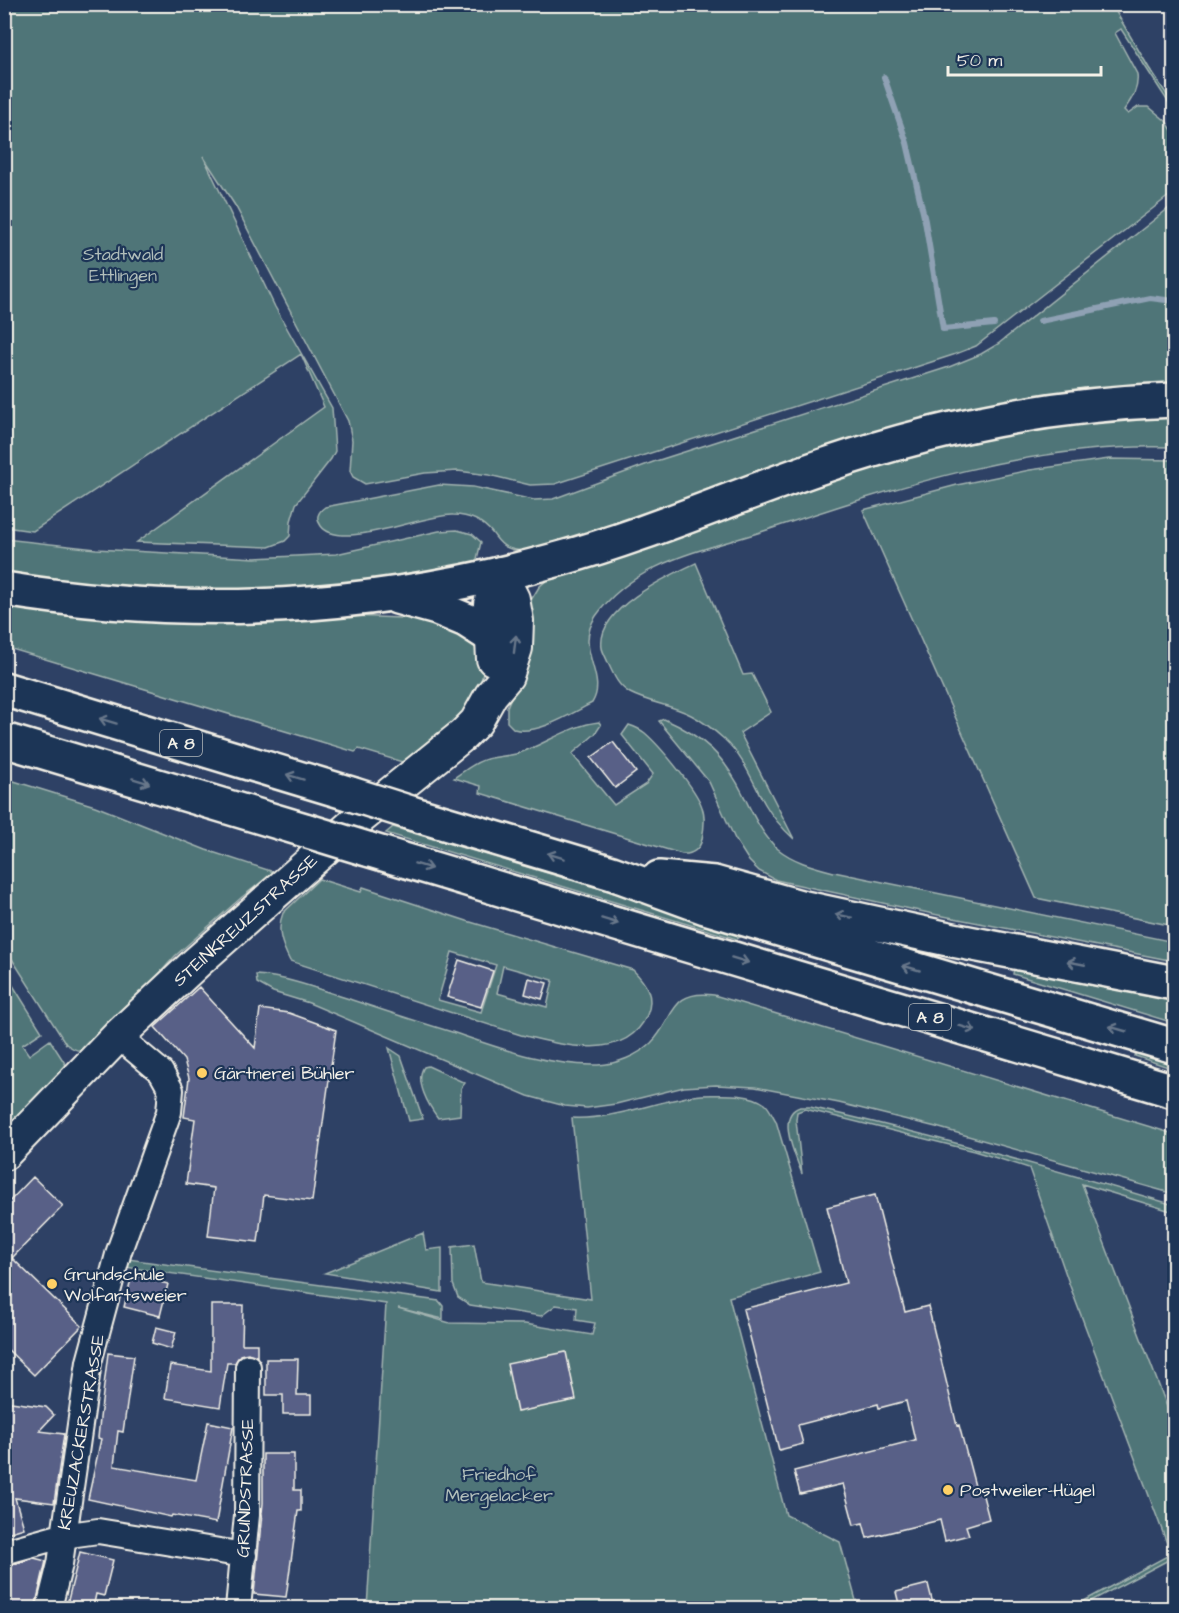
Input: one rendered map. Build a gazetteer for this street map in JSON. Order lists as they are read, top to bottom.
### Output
{
  "streets": {
    "main road": ["A 8"],
    "street": ["STEINKREUZSTRASSE", "KREUZACKERSTRASSE", "GRUNDSTRASSE"]
  },
  "crossings": [
    ["STEINKREUZSTRASSE", "KREUZACKERSTRASSE"]
  ],
  "parks": ["Stadtwald Ettlingen", "Friedhof Mergelacker"],
  "places": ["Gärtnerei Bühler", "Grundschule Wolfartsweier", "Postweiler-Hügel"],
  "scale_bar": "50 m"
}
